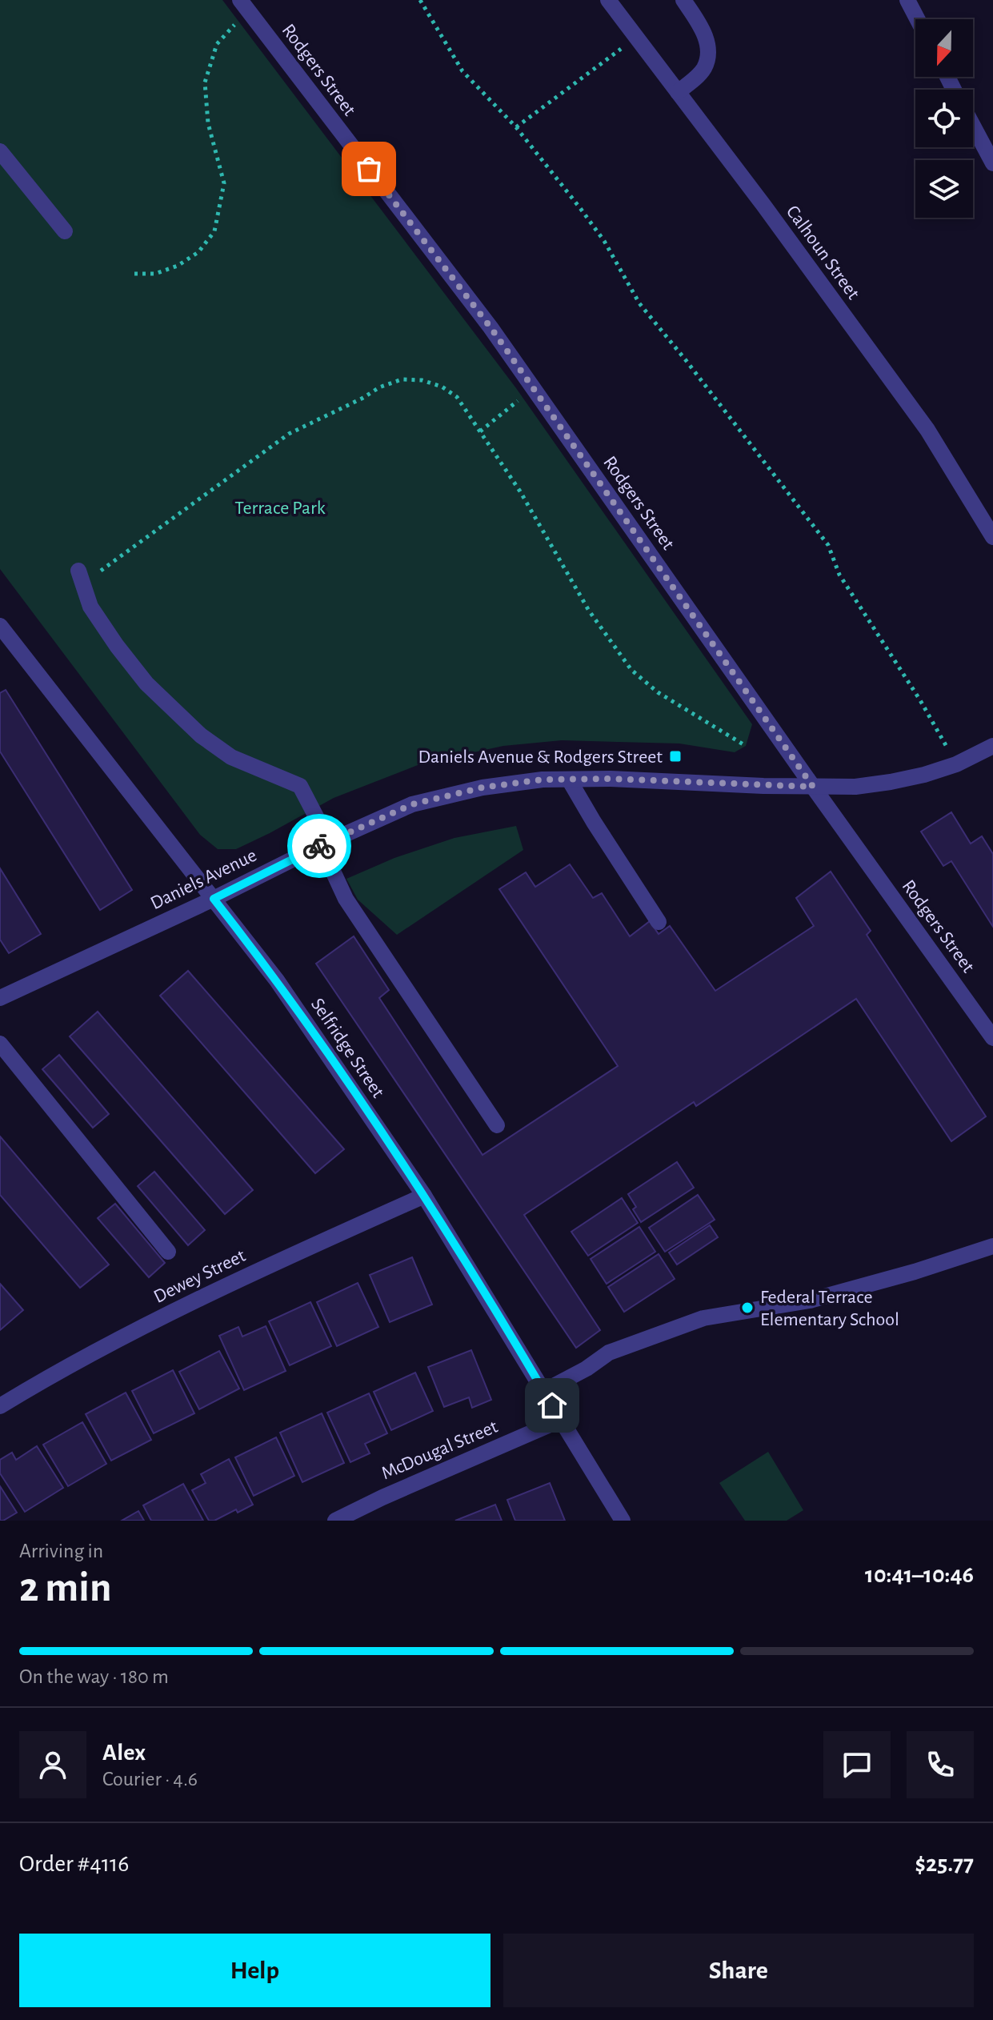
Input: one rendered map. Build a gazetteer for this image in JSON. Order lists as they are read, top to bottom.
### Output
{
  "streets": {
    "street": [
      "Rodgers Street",
      "Calhoun Street",
      "Daniels Avenue",
      "Selfridge Street",
      "Dewey Street",
      "McDougal Street"
    ]
  },
  "crossings": [
    ["Rodgers Street", "Daniels Avenue"],
    ["Daniels Avenue", "Selfridge Street"],
    ["Selfridge Street", "Dewey Street"],
    ["Selfridge Street", "McDougal Street"]
  ],
  "parks": ["Terrace Park"],
  "places": {
    "transit": ["Daniels Avenue & Rodgers Street"],
    "other": ["Federal Terrace Elementary School"]
  },
  "north": "bottom",
  "page": {
    "heading": ["2 min", "Arriving in", "10:41–10:46"],
    "panel": [
      "Alex",
      "Courier · 4.6",
      "Order #4116",
      "$25.77"
    ],
    "bar": "On the way · 180 m",
    "buttons": ["Help", "Share"]
  }
}
